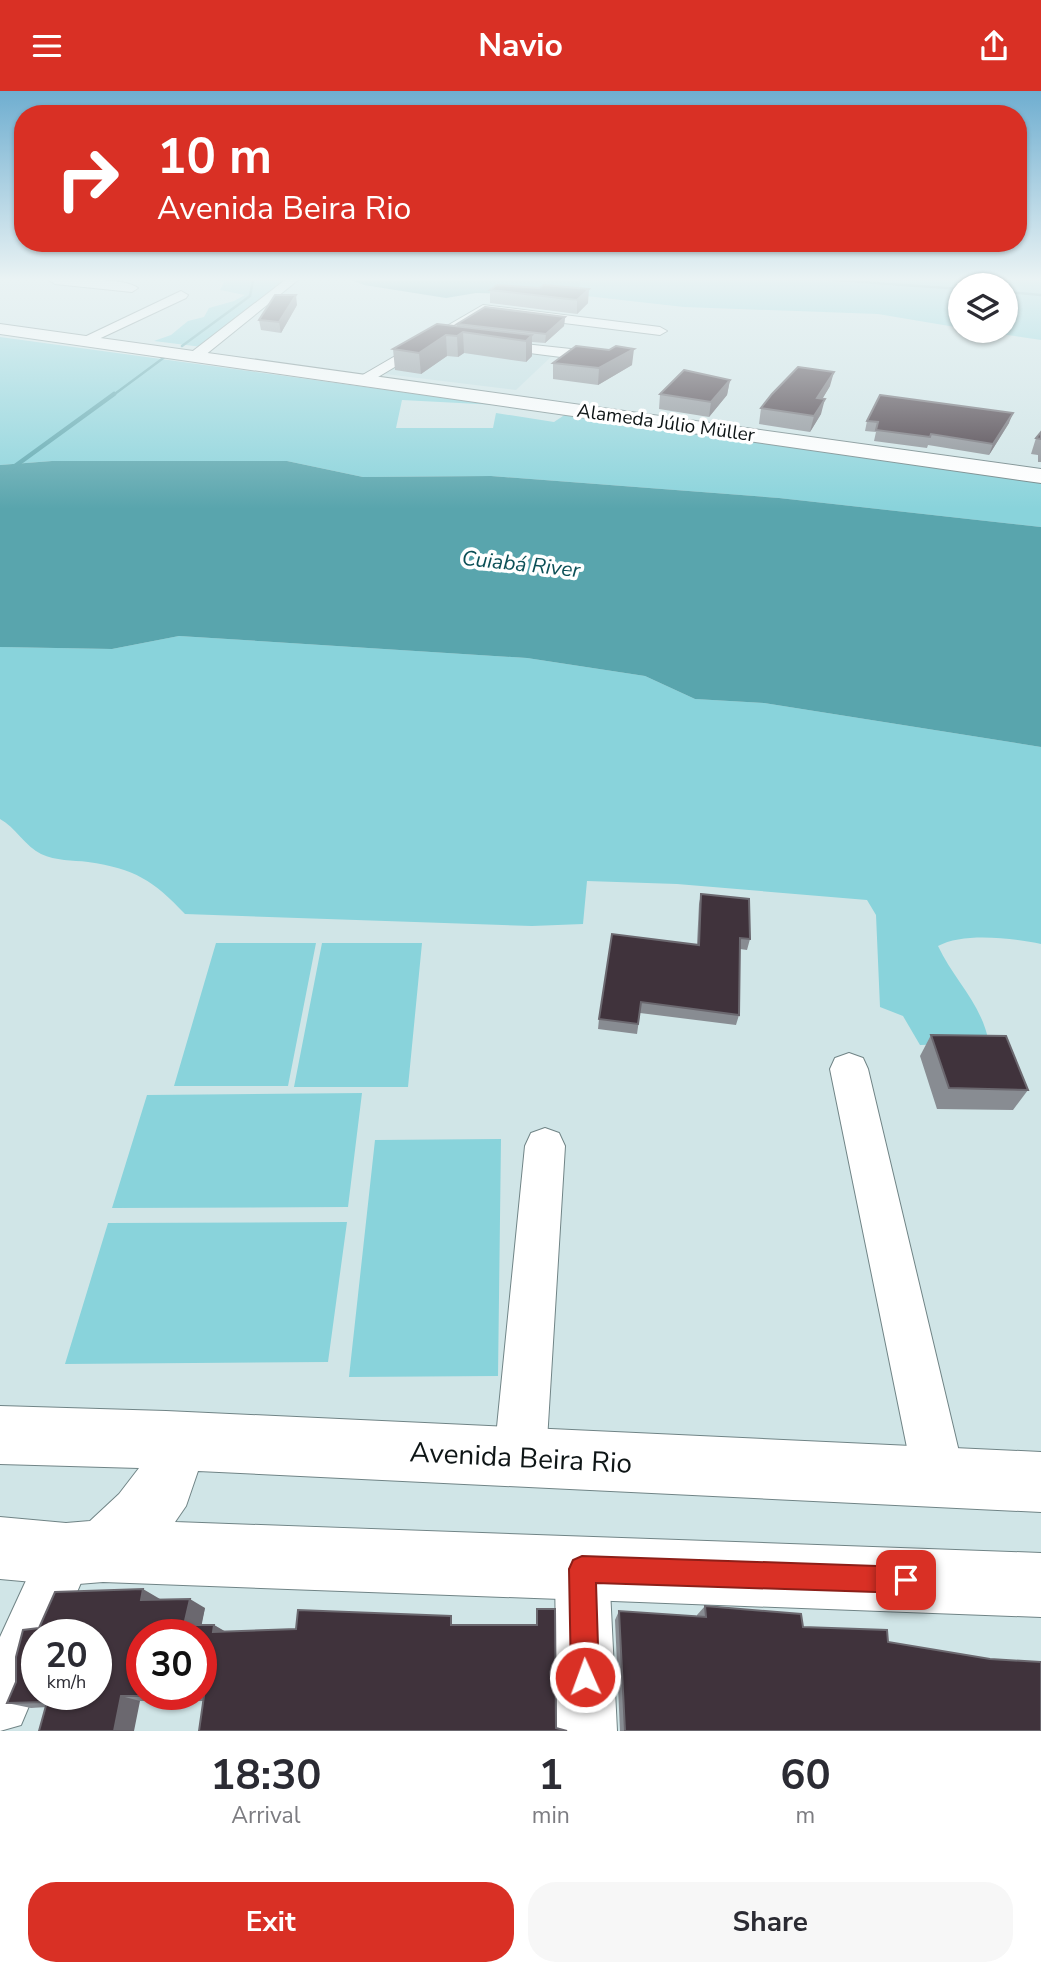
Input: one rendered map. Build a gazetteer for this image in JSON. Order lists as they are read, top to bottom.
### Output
{
  "streets": {
    "main road": ["Alameda Júlio Müller", "Avenida Beira Rio"]
  },
  "water": ["Cuiabá River"],
  "page": {
    "header": "Navio",
    "turn": ["10 m", "Avenida Beira Rio"],
    "speed": "20 km/h",
    "limit": "30",
    "eta": [
      "18:30",
      "Arrival",
      "1",
      "min",
      "60",
      "m"
    ],
    "buttons": ["Exit", "Share"]
  }
}
